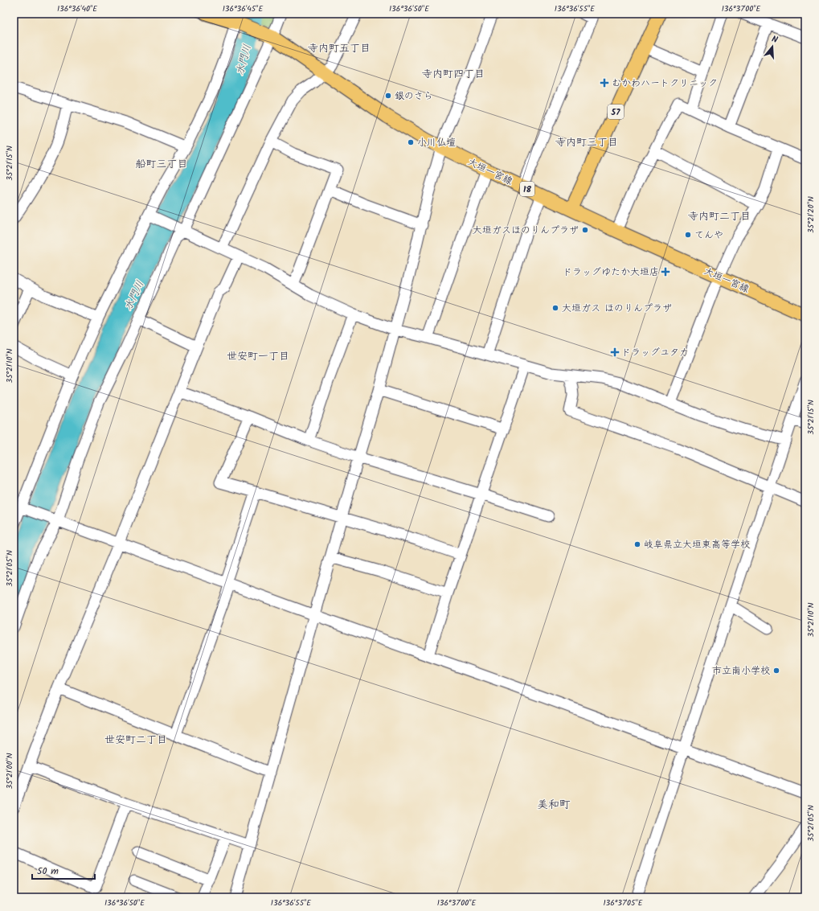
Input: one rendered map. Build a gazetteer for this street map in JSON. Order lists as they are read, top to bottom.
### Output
{
  "streets": {
    "main road": ["57", "大垣一宮線", "18"]
  },
  "crossings": [
    ["57", "大垣一宮線"]
  ],
  "districts": [
    "寺内町五丁目",
    "寺内町四丁目",
    "寺内町三丁目",
    "船町三丁目",
    "寺内町二丁目",
    "世安町一丁目",
    "世安町二丁目",
    "美和町"
  ],
  "water": ["水門川"],
  "places": {
    "health": ["むかわハートクリニック", "ドラッグゆたか大垣店", "ドラッグユタカ"],
    "other": [
      "銀のさら",
      "小川仏壇",
      "大垣ガスほのりんプラザ",
      "てんや",
      "大垣ガス ほのりんプラザ",
      "岐阜県立大垣東高等学校",
      "市立南小学校"
    ]
  },
  "scale_bar": "50 m",
  "north": "top",
  "coordinates": [
    "136°36'40\"E",
    "136°36'45\"E",
    "136°36'50\"E",
    "136°36'55\"E",
    "136°37'00\"E",
    "35°21'15\"N",
    "35°21'20\"N",
    "35°21'10\"N",
    "35°21'05\"N",
    "35°21'00\"N",
    "136°37'05\"E"
  ]
}
